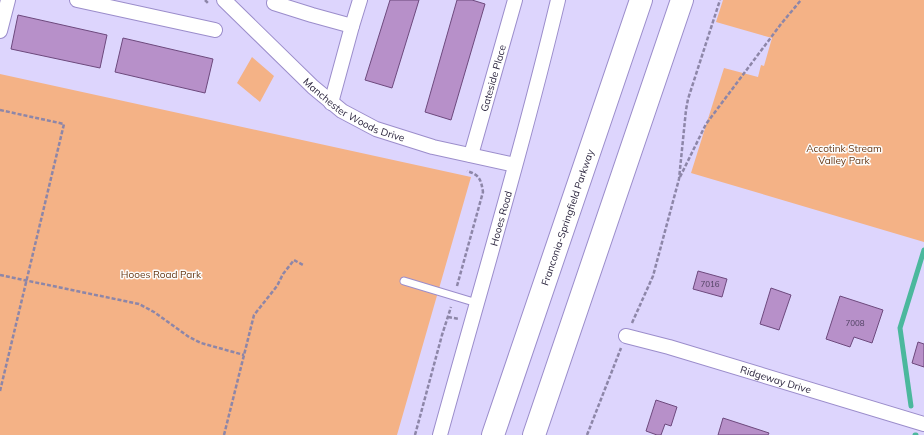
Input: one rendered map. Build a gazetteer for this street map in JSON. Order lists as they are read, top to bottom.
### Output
{
  "streets": {
    "main road": ["Franconia-Springfield Parkway"],
    "street": [
      "Gateside Place",
      "Manchester Woods Drive",
      "Hooes Road",
      "Ridgeway Drive"
    ]
  },
  "crossings": [
    ["Gateside Place", "Manchester Woods Drive"],
    ["Manchester Woods Drive", "Hooes Road"]
  ],
  "parks": ["Accotink Stream Valley Park", "Hooes Road Park"],
  "house_numbers": ["7016", "7008"]
}
